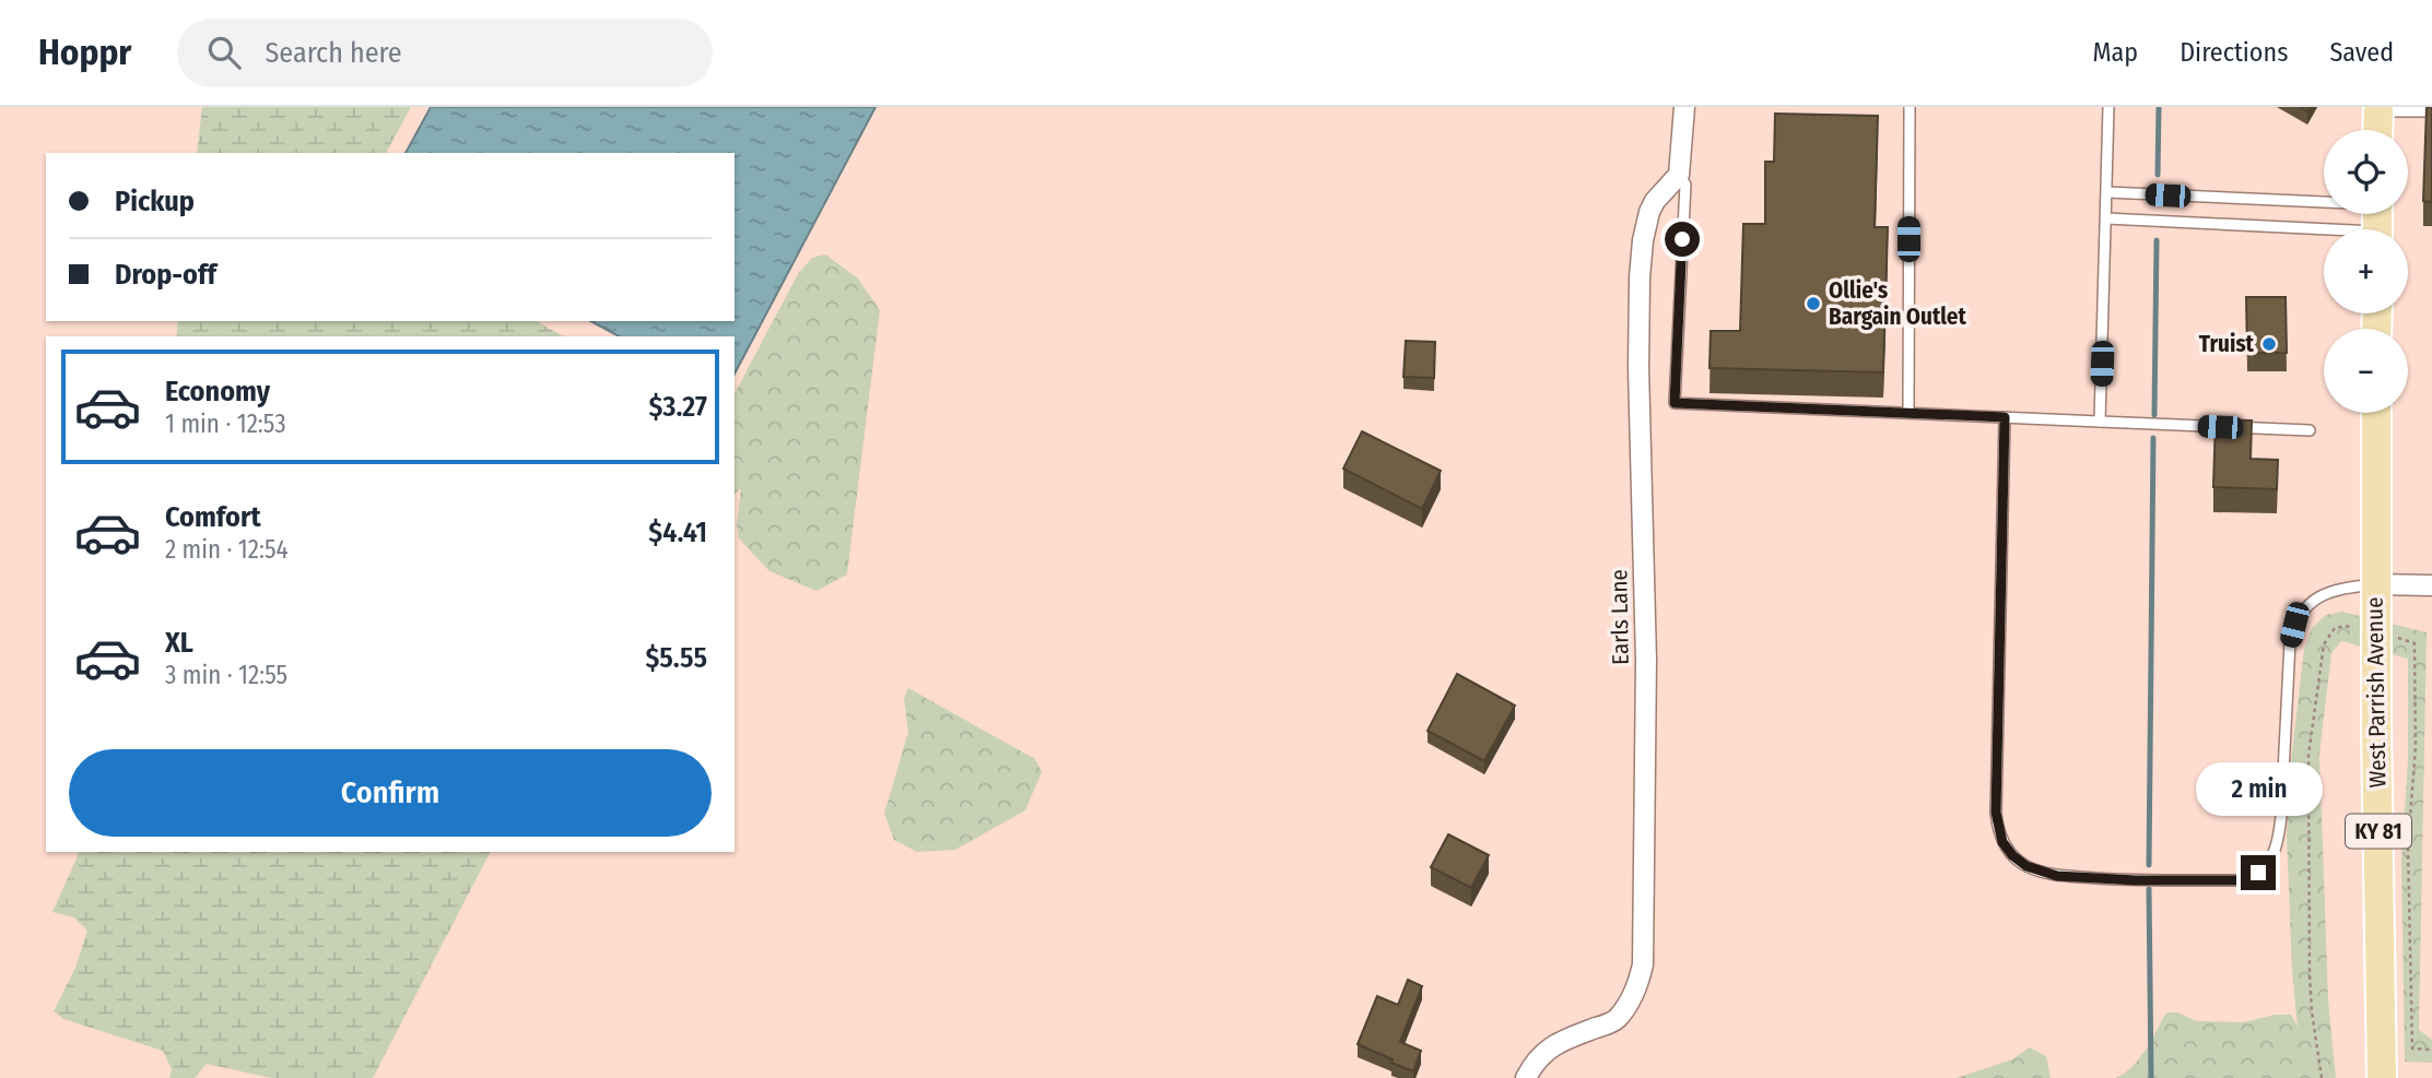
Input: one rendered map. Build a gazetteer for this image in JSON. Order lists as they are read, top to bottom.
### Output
{
  "streets": {
    "main road": ["West Parrish Avenue", "KY 81"],
    "street": ["Earls Lane"]
  },
  "places": ["Ollie's Bargain Outlet", "Truist"],
  "page": {
    "header": "Hoppr",
    "search": "Search here",
    "nav": ["Map", "Directions", "Saved"],
    "map_buttons": ["+", "−"],
    "banner": ["Pickup", "Drop-off"],
    "list": [
      {
        "name": "Economy",
        "note": "1 min · 12:53",
        "value": "$3.27"
      },
      {
        "name": "Comfort",
        "note": "2 min · 12:54",
        "value": "$4.41"
      },
      {
        "name": "XL",
        "note": "3 min · 12:55",
        "value": "$5.55"
      }
    ],
    "buttons": "Confirm",
    "bubble": "2 min"
  }
}
